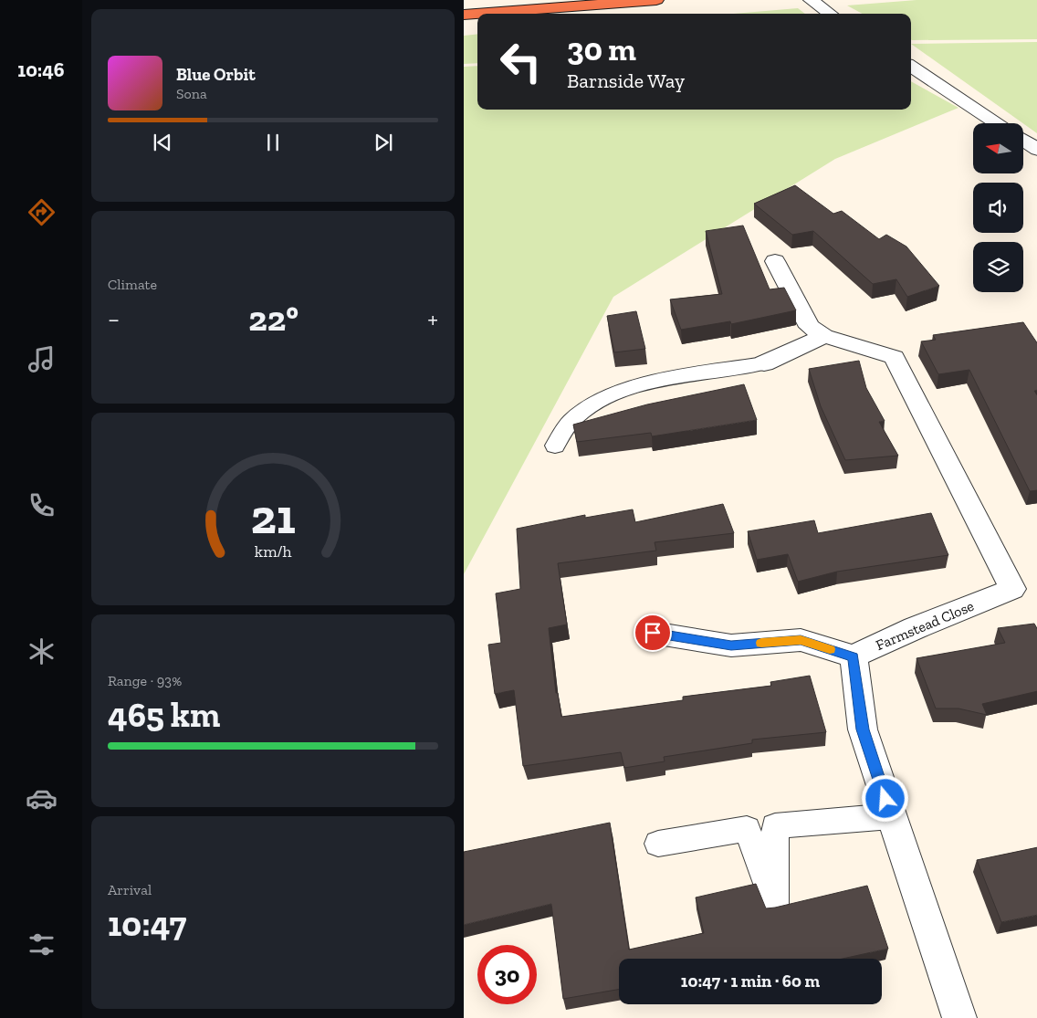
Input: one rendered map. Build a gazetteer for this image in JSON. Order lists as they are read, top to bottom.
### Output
{
  "streets": {
    "street": ["Farmstead Close"]
  },
  "north": "left",
  "page": {
    "tabs": "10:46",
    "turn": ["30 m", "Barnside Way"],
    "song": ["Blue Orbit", "Sona"],
    "tile": [
      "Climate",
      ["Range · 93%", "465 km"],
      ["Arrival", "10:47"]
    ],
    "heat": ["−", "22°", "+"],
    "limit": "30",
    "trip": "10:47 · 1 min · 60 m",
    "gauge": ["21", "km/h"]
  }
}
